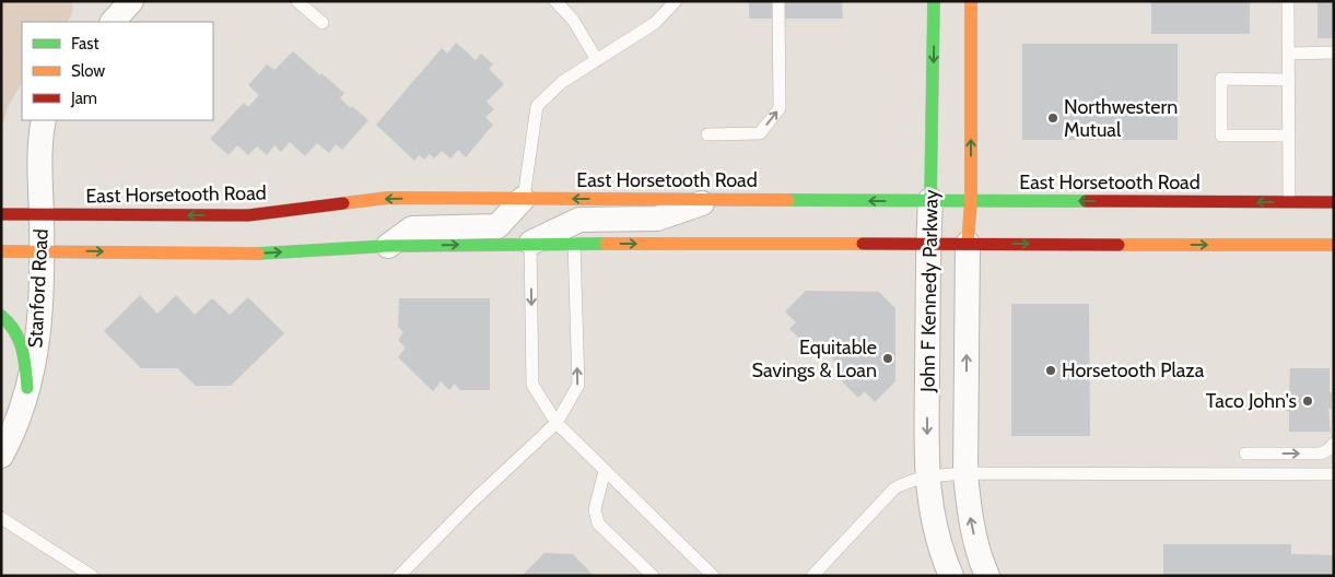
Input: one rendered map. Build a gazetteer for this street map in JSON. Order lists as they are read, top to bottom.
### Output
{
  "streets": {
    "main road": ["East Horsetooth Road", "John F Kennedy Parkway"],
    "street": ["Stanford Road"]
  },
  "crossings": [
    ["East Horsetooth Road", "Stanford Road"],
    ["East Horsetooth Road", "John F Kennedy Parkway"]
  ],
  "places": [
    "Northwestern Mutual",
    "Equitable Savings & Loan",
    "Horsetooth Plaza",
    "Taco John's"
  ],
  "legend": ["Fast", "Slow", "Jam"]
}
